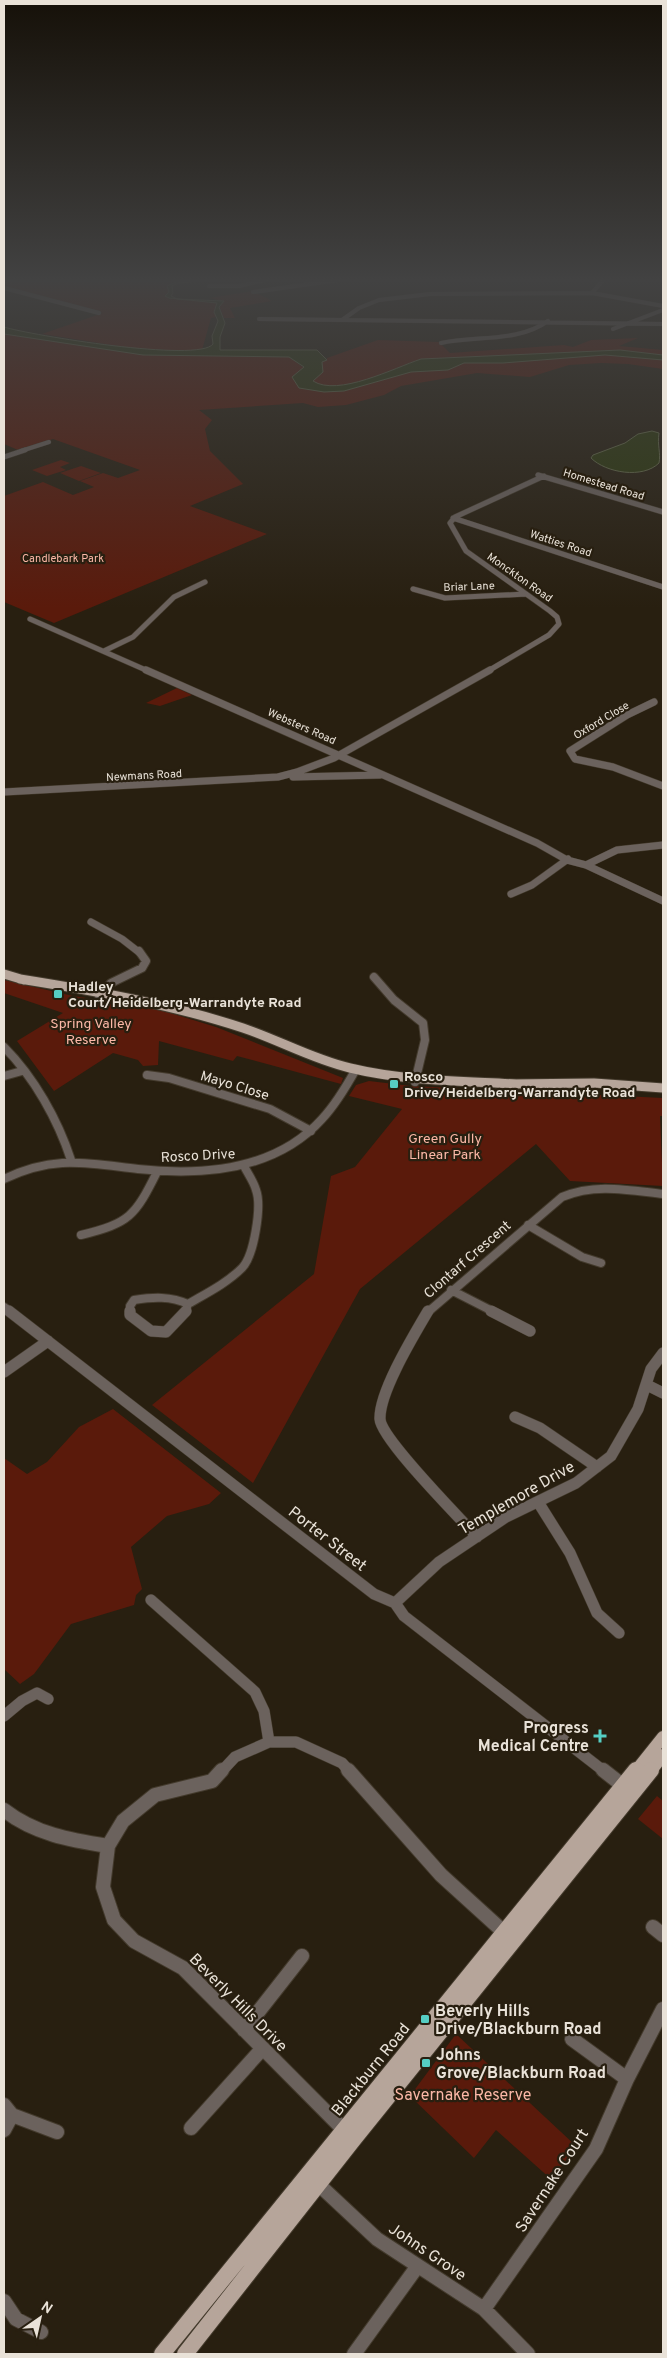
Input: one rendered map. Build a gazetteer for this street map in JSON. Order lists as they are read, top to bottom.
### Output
{
  "streets": {
    "main road": ["Blackburn Road"],
    "street": [
      "Homestead Road",
      "Watties Road",
      "Monckton Road",
      "Briar Lane",
      "Oxford Close",
      "Websters Road",
      "Newmans Road",
      "Mayo Close",
      "Rosco Drive",
      "Clontarf Crescent",
      "Templemore Drive",
      "Porter Street",
      "Beverly Hills Drive",
      "Savernake Court",
      "Johns Grove"
    ]
  },
  "crossings": [
    ["Homestead Road", "Watties Road"],
    ["Homestead Road", "Monckton Road"],
    ["Watties Road", "Monckton Road"],
    ["Monckton Road", "Briar Lane"],
    ["Monckton Road", "Websters Road"],
    ["Monckton Road", "Newmans Road"],
    ["Websters Road", "Newmans Road"],
    ["Mayo Close", "Rosco Drive"],
    ["Clontarf Crescent", "Templemore Drive"],
    ["Templemore Drive", "Porter Street"],
    ["Porter Street", "Blackburn Road"],
    ["Beverly Hills Drive", "Blackburn Road"],
    ["Blackburn Road", "Johns Grove"],
    ["Savernake Court", "Johns Grove"]
  ],
  "parks": [
    "Candlebark Park",
    "Spring Valley Reserve",
    "Green Gully Linear Park",
    "Savernake Reserve"
  ],
  "places": {
    "transit": [
      "Hadley Court/Heidelberg-Warrandyte Road",
      "Rosco Drive/Heidelberg-Warrandyte Road",
      "Beverly Hills Drive/Blackburn Road",
      "Johns Grove/Blackburn Road"
    ],
    "health": ["Progress Medical Centre"]
  },
  "north": "top right"
}
